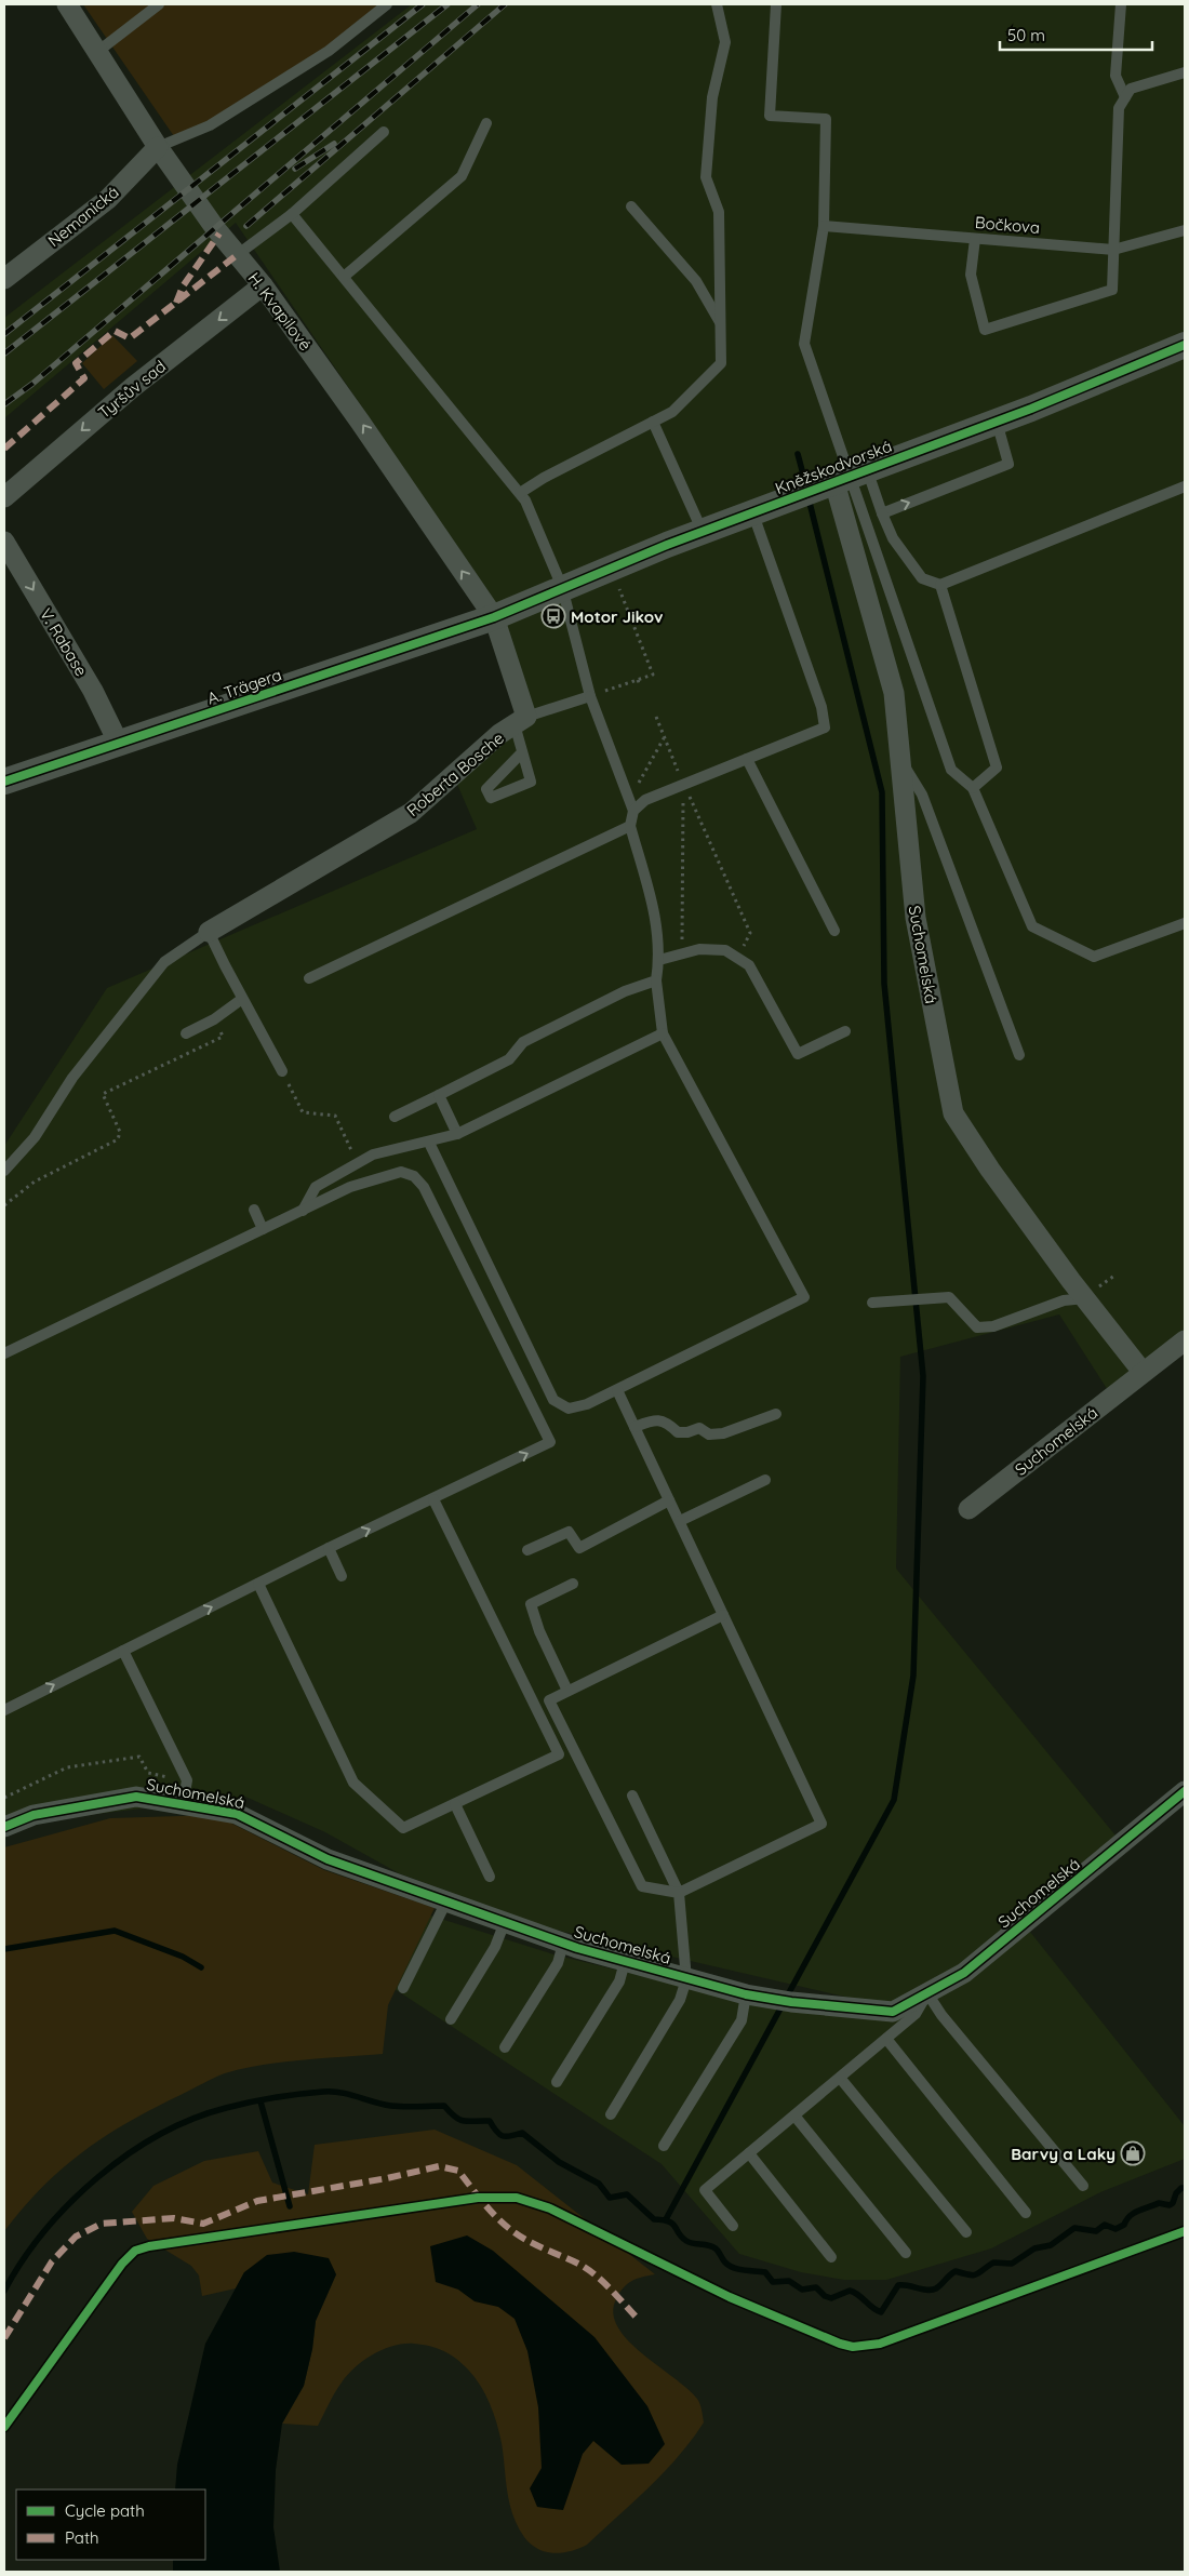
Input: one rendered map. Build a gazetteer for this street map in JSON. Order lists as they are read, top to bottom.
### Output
{
  "streets": {
    "street": [
      "Nemanická",
      "H. Kvapilové",
      "Tyršův sad",
      "Kněžskodvorská",
      "V. Rabase",
      "A. Trägera",
      "Roberta Bosche",
      "Suchomelská"
    ],
    "lane": ["Bočkova"]
  },
  "crossings": [
    ["Nemanická", "H. Kvapilové"],
    ["H. Kvapilové", "Tyršův sad"],
    ["H. Kvapilové", "Kněžskodvorská"],
    ["H. Kvapilové", "A. Trägera"],
    ["Kněžskodvorská", "A. Trägera"],
    ["Kněžskodvorská", "Suchomelská"],
    ["V. Rabase", "A. Trägera"]
  ],
  "one_way": ["H. Kvapilové", "Tyršův sad", "V. Rabase"],
  "places": {
    "bus stop": ["Motor Jikov"],
    "shop": ["Barvy a Laky"]
  },
  "legend": ["Cycle path", "Path"],
  "scale_bar": "50 m"
}
